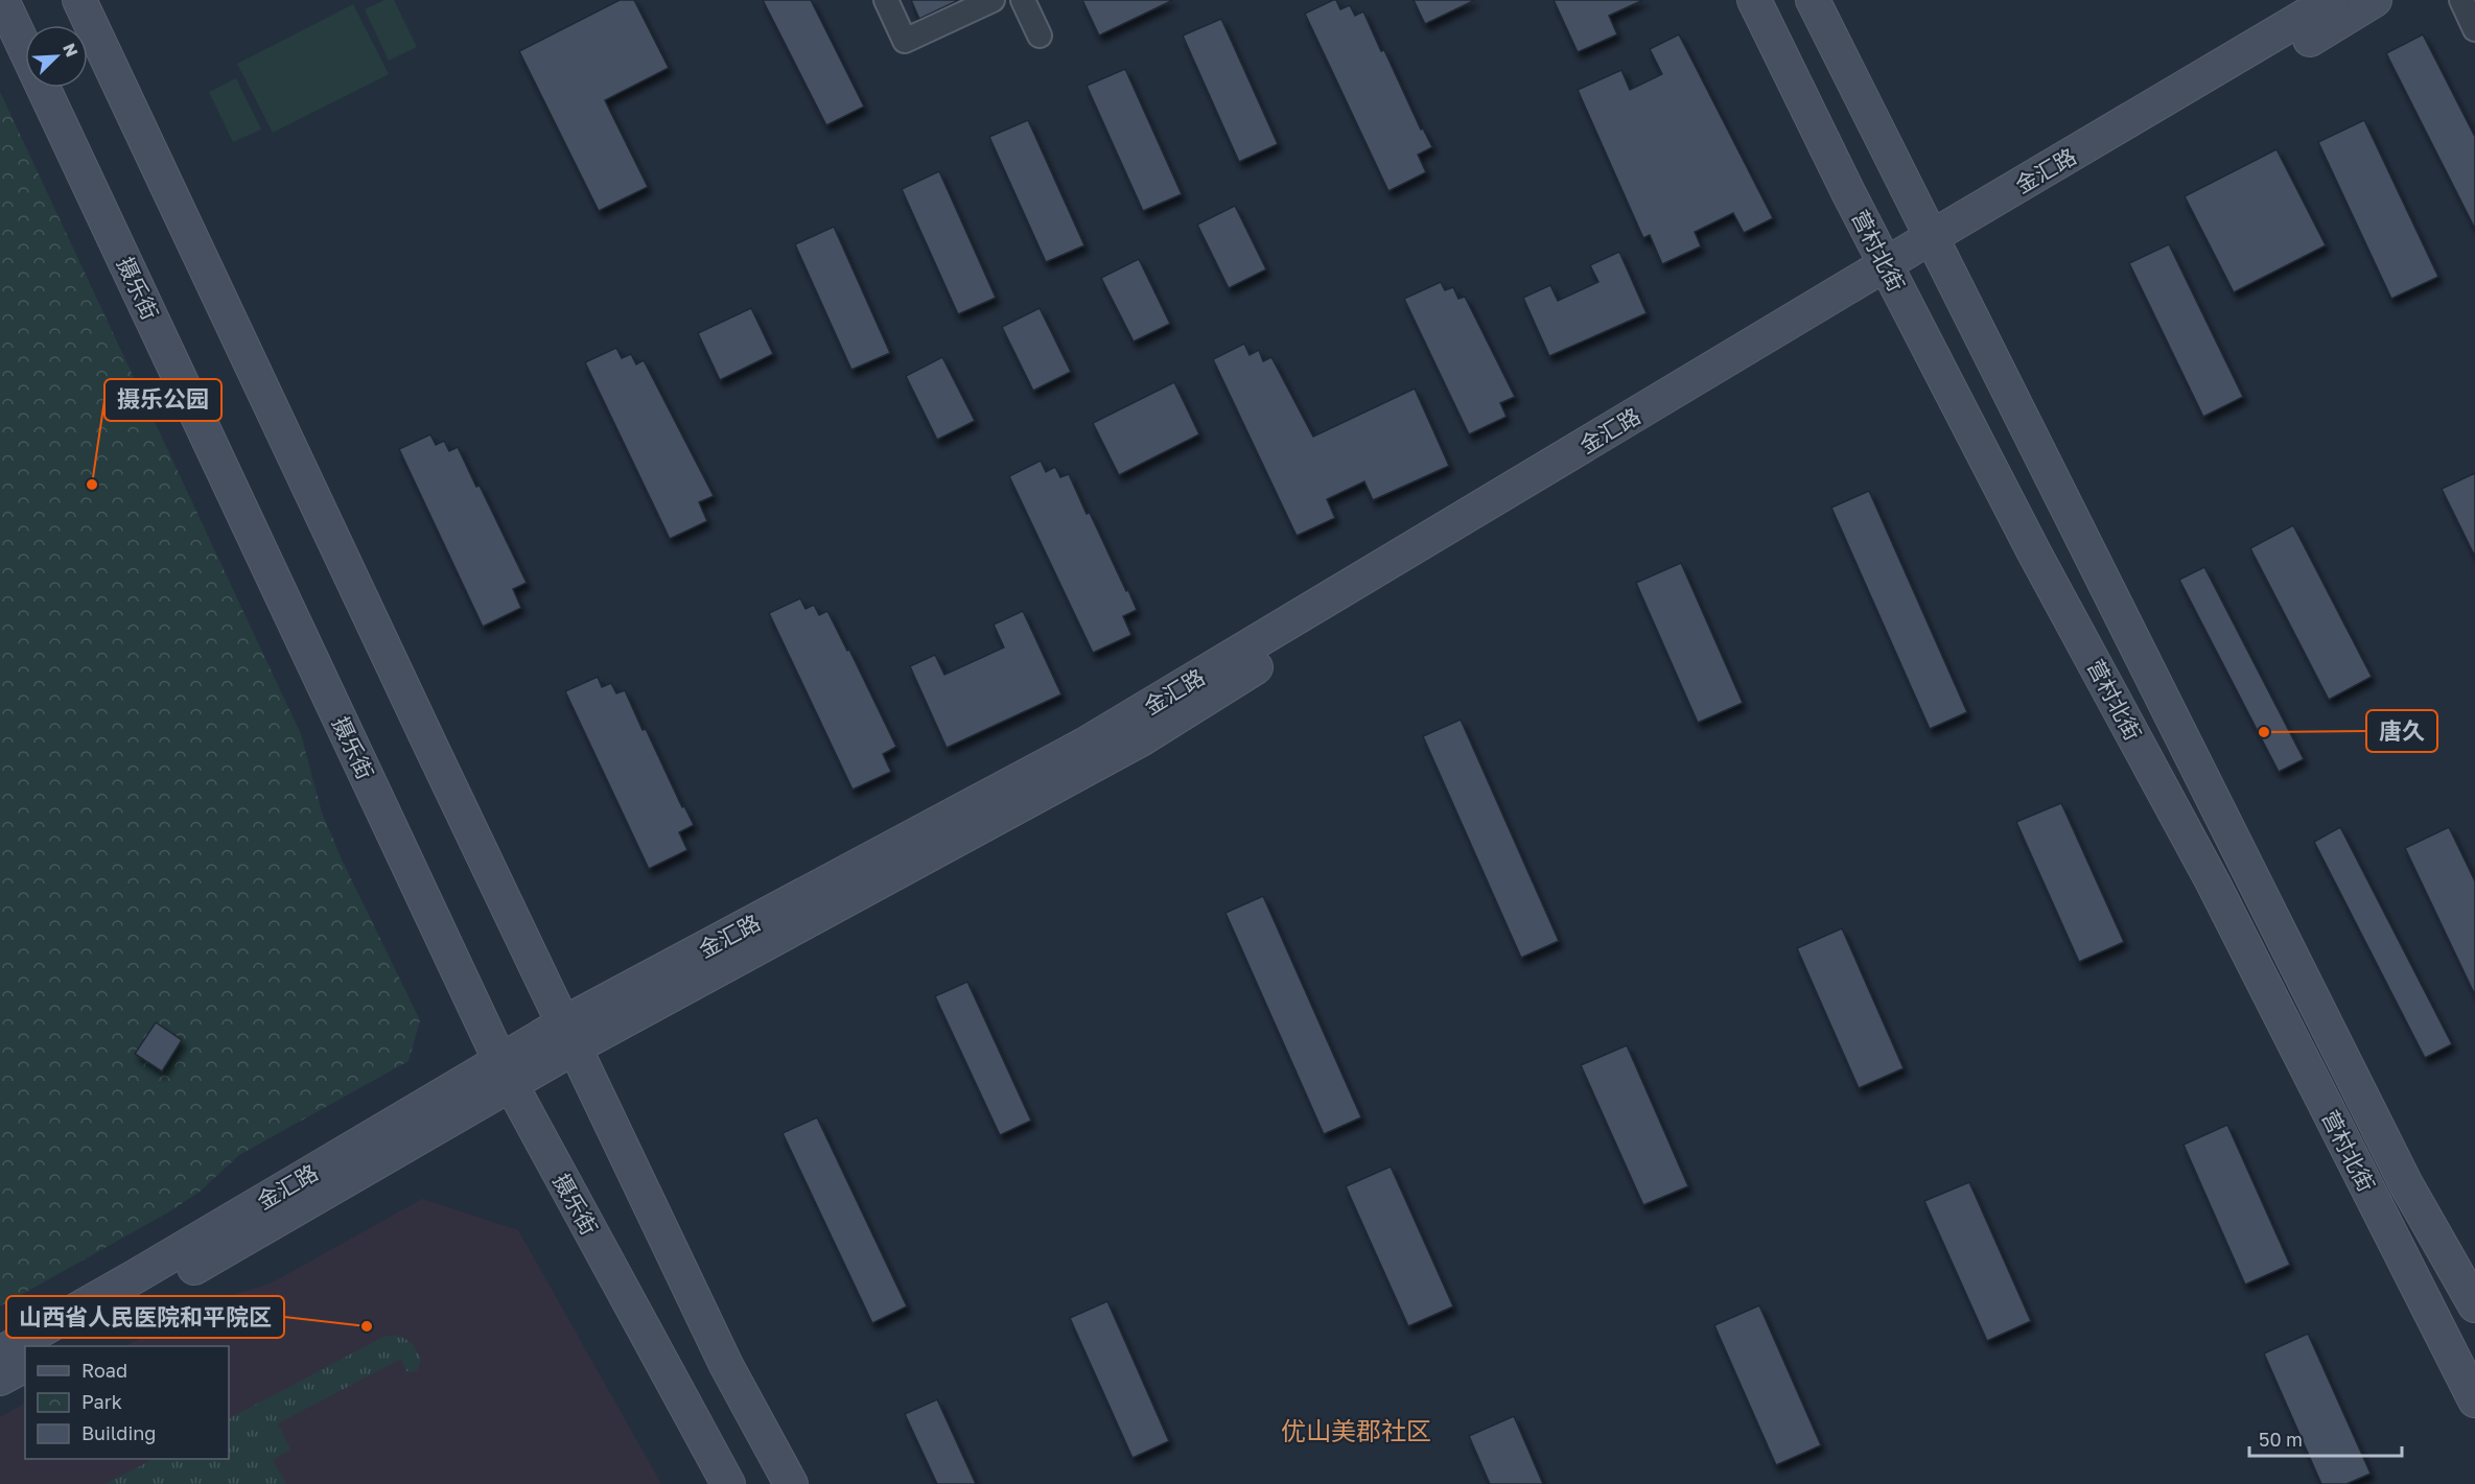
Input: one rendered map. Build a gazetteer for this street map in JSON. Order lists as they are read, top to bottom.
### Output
{
  "streets": {
    "street": ["金汇路", "营村北街", "摄乐街"]
  },
  "crossings": [
    ["金汇路", "营村北街"],
    ["金汇路", "摄乐街"]
  ],
  "districts": ["优山美郡社区"],
  "places": ["摄乐公园", "唐久", "山西省人民医院和平院区"],
  "legend": ["Road", "Park", "Building"],
  "scale_bar": "50 m",
  "north": "top right"
}
